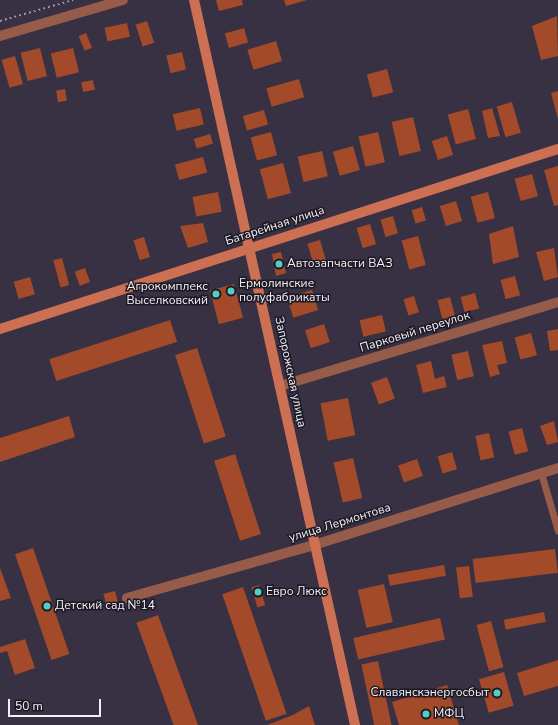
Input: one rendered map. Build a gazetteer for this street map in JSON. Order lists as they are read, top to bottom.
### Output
{
  "streets": {
    "street": [
      "Батарейная улица",
      "Парковый переулок",
      "Запорожская улица",
      "улица Лермонтова"
    ]
  },
  "crossings": [
    ["Батарейная улица", "Запорожская улица"],
    ["Парковый переулок", "Запорожская улица"],
    ["Запорожская улица", "улица Лермонтова"]
  ],
  "places": [
    "Автозапчасти ВАЗ",
    "Ермолинские полуфабрикаты",
    "Агрокомплекс Выселковский",
    "Евро Люкс",
    "Детский сад №14",
    "Славянскэнергосбыт",
    "МФЦ"
  ],
  "scale_bar": "50 m"
}
